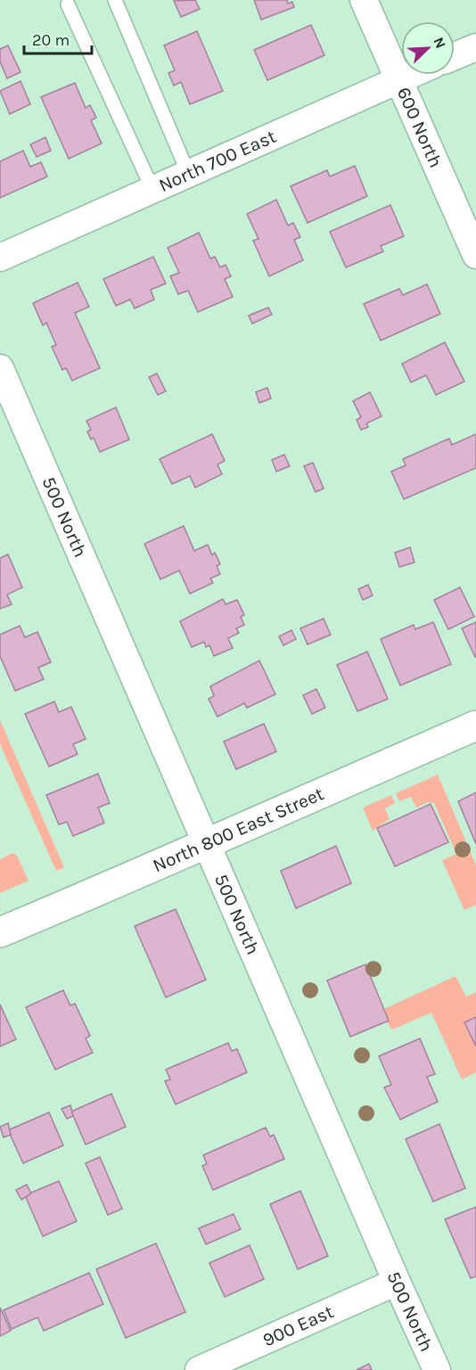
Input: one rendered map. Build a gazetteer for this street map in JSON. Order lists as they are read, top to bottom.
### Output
{
  "streets": {
    "street": [
      "600 North",
      "North 700 East",
      "500 North",
      "North 800 East Street",
      "900 East"
    ]
  },
  "crossings": [
    ["600 North", "North 700 East"],
    ["500 North", "North 800 East Street"],
    ["500 North", "900 East"]
  ],
  "scale_bar": "20 m",
  "north": "top right"
}
